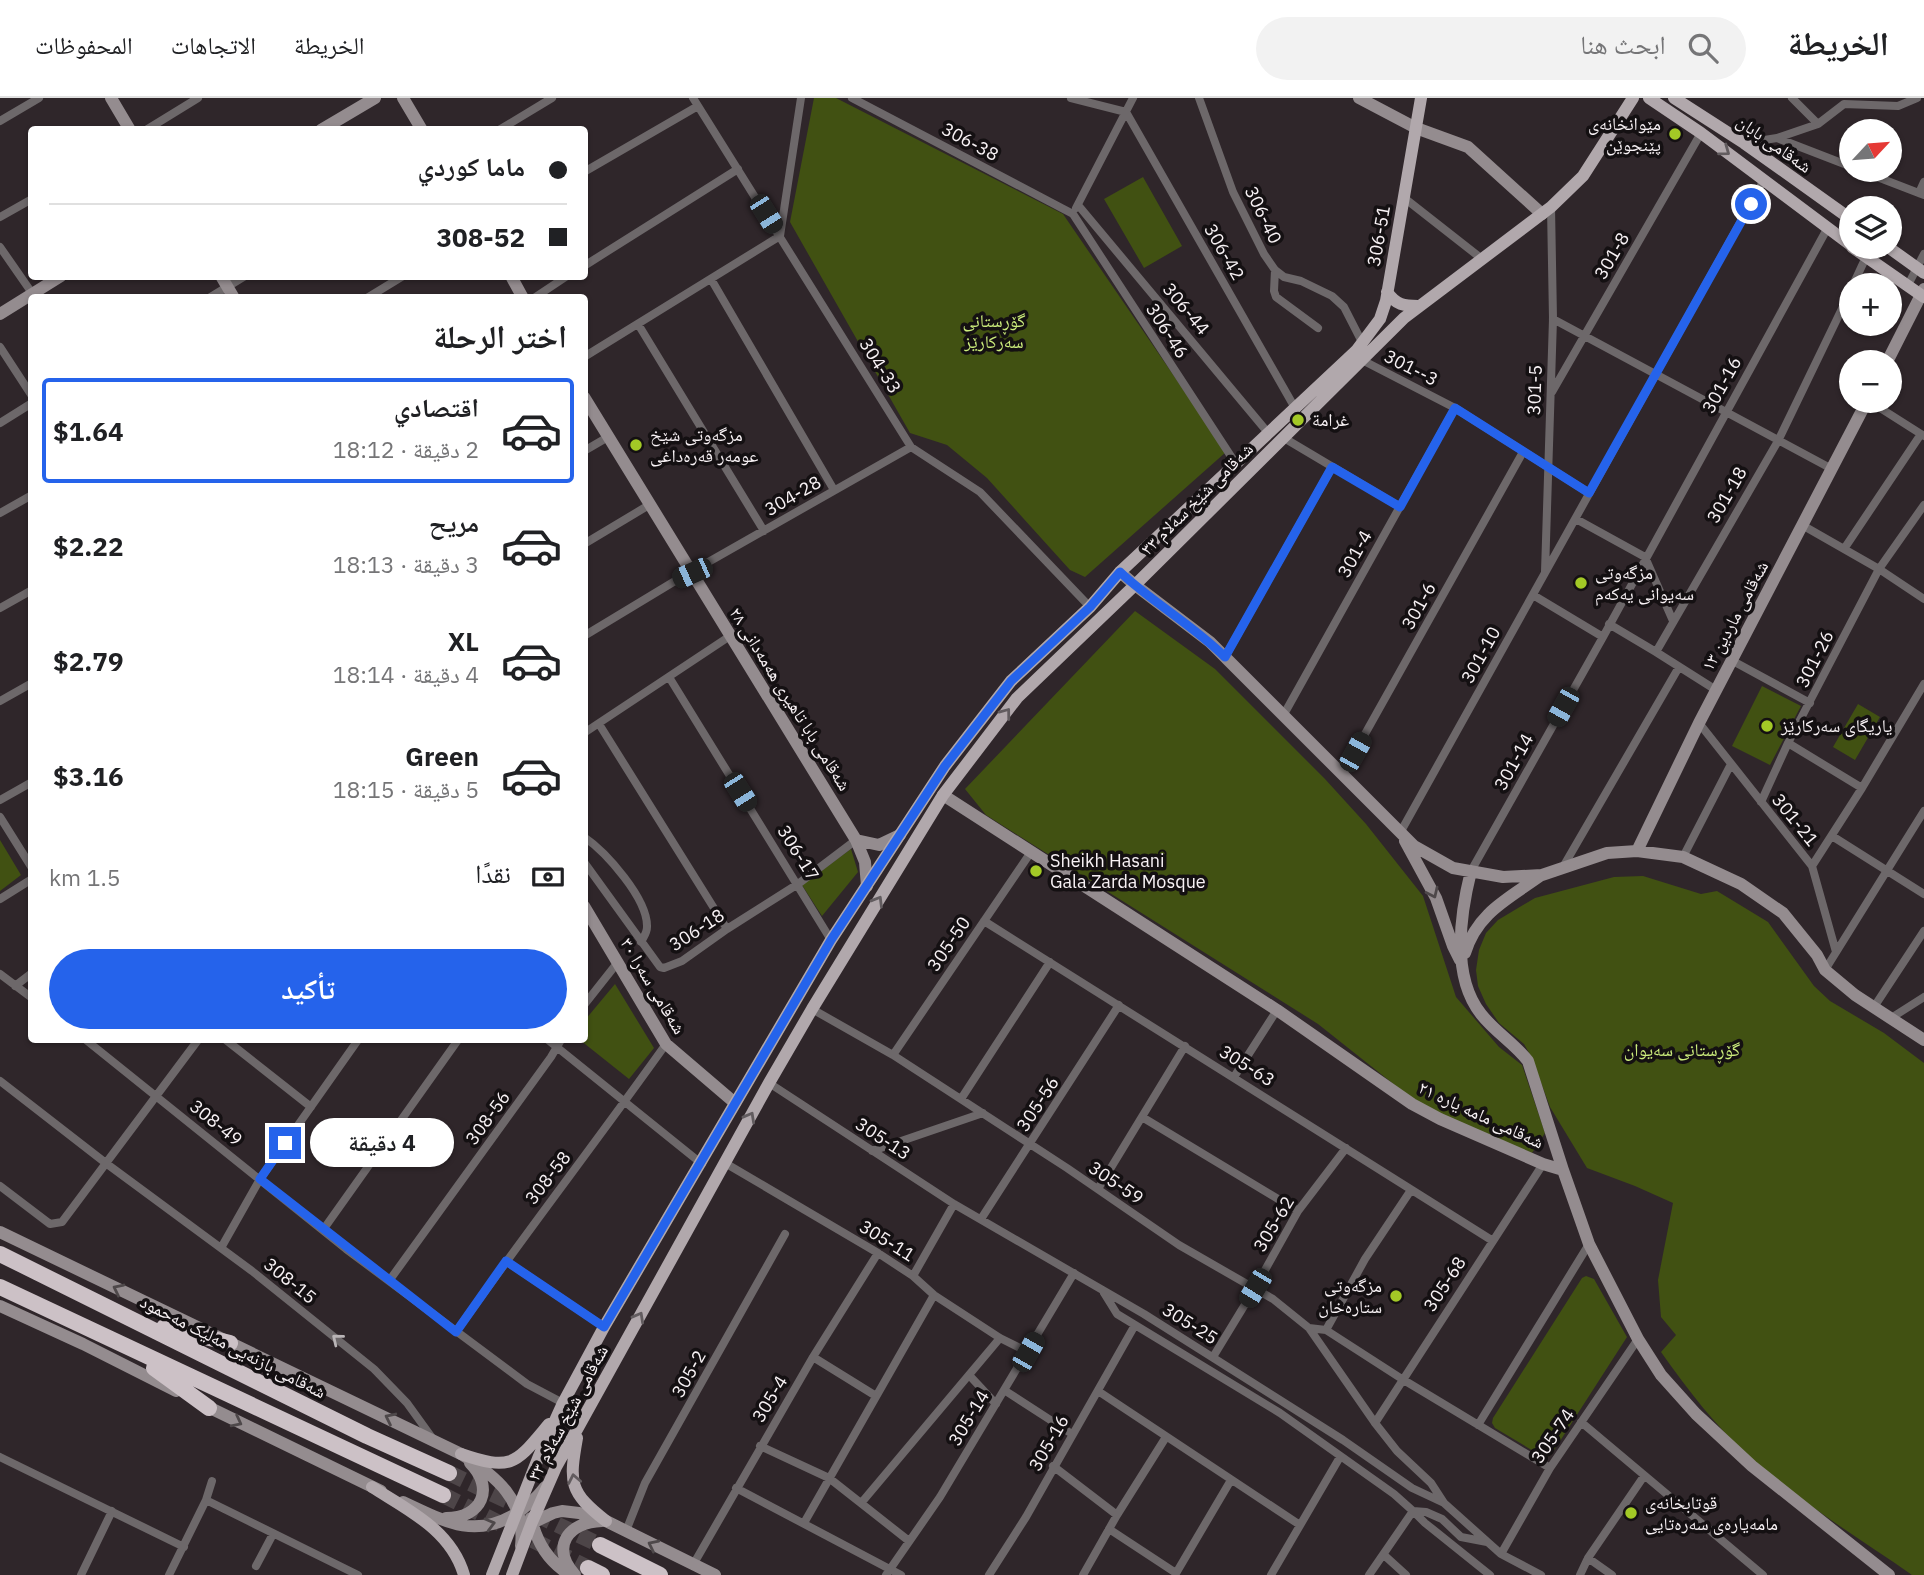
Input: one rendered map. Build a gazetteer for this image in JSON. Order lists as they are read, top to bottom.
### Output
{
  "streets": {
    "highway": ["شەقامی بازنەیی مەلیک مەحمود"],
    "main road": ["شەقامی بابان", "306-51", "شەقامی شێخ سەلام ٣٣"],
    "street": [
      "306-38",
      "306-40",
      "306-42",
      "301-8",
      "306-44",
      "306-46",
      "304-33",
      "301--3",
      "301-16",
      "301-5",
      "301-18",
      "304-28",
      "301-4",
      "301-6",
      "شەقامی ماردین ١٣",
      "301-10",
      "301-26",
      "شەقامی بابا تاهیری هەمەدانی ٢٨",
      "301-14",
      "301-21",
      "306-17",
      "306-18",
      "305-50",
      "شەقامی سەرا ٣٠",
      "305-63",
      "305-56",
      "شەقامی مامە یارە ٢١",
      "308-56",
      "308-49",
      "305-13",
      "308-58",
      "305-59",
      "305-62",
      "305-11",
      "308-15",
      "305-68",
      "305-25",
      "305-2",
      "305-4",
      "305-14",
      "305-74",
      "305-16"
    ]
  },
  "crossings": [
    ["306-38", "306-46"],
    ["306-40", "306-51"],
    ["306-40", "شەقامی شێخ سەلام ٣٣"],
    ["306-51", "شەقامی شێخ سەلام ٣٣"],
    ["306-42", "شەقامی شێخ سەلام ٣٣"],
    ["301-8", "301-5"],
    ["306-44", "شەقامی شێخ سەلام ٣٣"],
    ["306-46", "شەقامی شێخ سەلام ٣٣"],
    ["304-33", "304-28"],
    ["304-33", "شەقامی شێخ سەلام ٣٣"],
    ["301--3", "301-5"],
    ["301--3", "شەقامی شێخ سەلام ٣٣"],
    ["301--3", "301-4"],
    ["301--3", "301-6"],
    ["301--3", "301-10"],
    ["301-16", "301-14"],
    ["301-5", "شەقامی شێخ سەلام ٣٣"],
    ["301-5", "301-10"],
    ["304-28", "شەقامی بابا تاهیری هەمەدانی ٢٨"],
    ["شەقامی شێخ سەلام ٣٣", "شەقامی بابا تاهیری هەمەدانی ٢٨"],
    ["شەقامی شێخ سەلام ٣٣", "306-17"],
    ["شەقامی شێخ سەلام ٣٣", "شەقامی سەرا ٣٠"],
    ["شەقامی شێخ سەلام ٣٣", "شەقامی مامە یارە ٢١"],
    ["شەقامی شێخ سەلام ٣٣", "308-49"],
    ["شەقامی شێخ سەلام ٣٣", "305-13"],
    ["شەقامی شێخ سەلام ٣٣", "305-59"],
    ["شەقامی شێخ سەلام ٣٣", "305-11"],
    ["شەقامی ماردین ١٣", "301-21"],
    ["301-26", "301-21"],
    ["شەقامی بابا تاهیری هەمەدانی ٢٨", "306-18"],
    ["306-17", "306-18"],
    ["305-50", "305-63"],
    ["305-50", "شەقامی مامە یارە ٢١"],
    ["305-50", "305-59"],
    ["شەقامی سەرا ٣٠", "308-58"],
    ["305-63", "305-56"],
    ["305-63", "305-62"],
    ["305-63", "305-68"],
    ["305-56", "305-13"],
    ["305-56", "305-59"],
    ["305-56", "305-25"],
    ["شەقامی مامە یارە ٢١", "305-68"],
    ["308-56", "308-49"],
    ["308-49", "308-58"],
    ["305-13", "305-25"],
    ["305-59", "305-62"],
    ["305-59", "305-68"],
    ["305-59", "305-25"],
    ["305-62", "305-25"],
    ["305-11", "305-4"],
    ["305-11", "305-14"],
    ["305-25", "305-14"]
  ],
  "parks": ["گۆڕستانی سەرکارێز", "گۆڕستانی سەیوان"],
  "places": [
    "مێوانخانەی پێنجوێن",
    "غرامة",
    "مزگەوتی شێخ عومەر قەرەداغی",
    "مزگەوتی سەیوانی یەکەم",
    "یاریگای سەرکارێز",
    "Sheikh Hasani Gala Zarda Mosque",
    "مزگەوتی ستارەخان",
    "قوتابخانەی مامەیارەی سەرەتایی"
  ],
  "north": "top right",
  "page": {
    "header": "الخريطة",
    "search": "ابحث هنا",
    "nav": ["الخريطة", "الاتجاهات", "المحفوظات"],
    "map_buttons": ["+", "−"],
    "banner": ["ماما كوردي", "308-52"],
    "heading": "اختر الرحلة",
    "list": [
      {
        "name": "اقتصادي",
        "note": "2 دقيقة · 18:12",
        "value": "$1.64"
      },
      {
        "name": "مريح",
        "note": "3 دقيقة · 18:13",
        "value": "$2.22"
      },
      {
        "name": "XL",
        "note": "4 دقيقة · 18:14",
        "value": "$2.79"
      },
      {
        "name": "Green",
        "note": "5 دقيقة · 18:15",
        "value": "$3.16"
      }
    ],
    "pay": ["نقدًا", "1.5 km"],
    "buttons": "تأكيد",
    "bubble": "4 دقيقة"
  }
}
